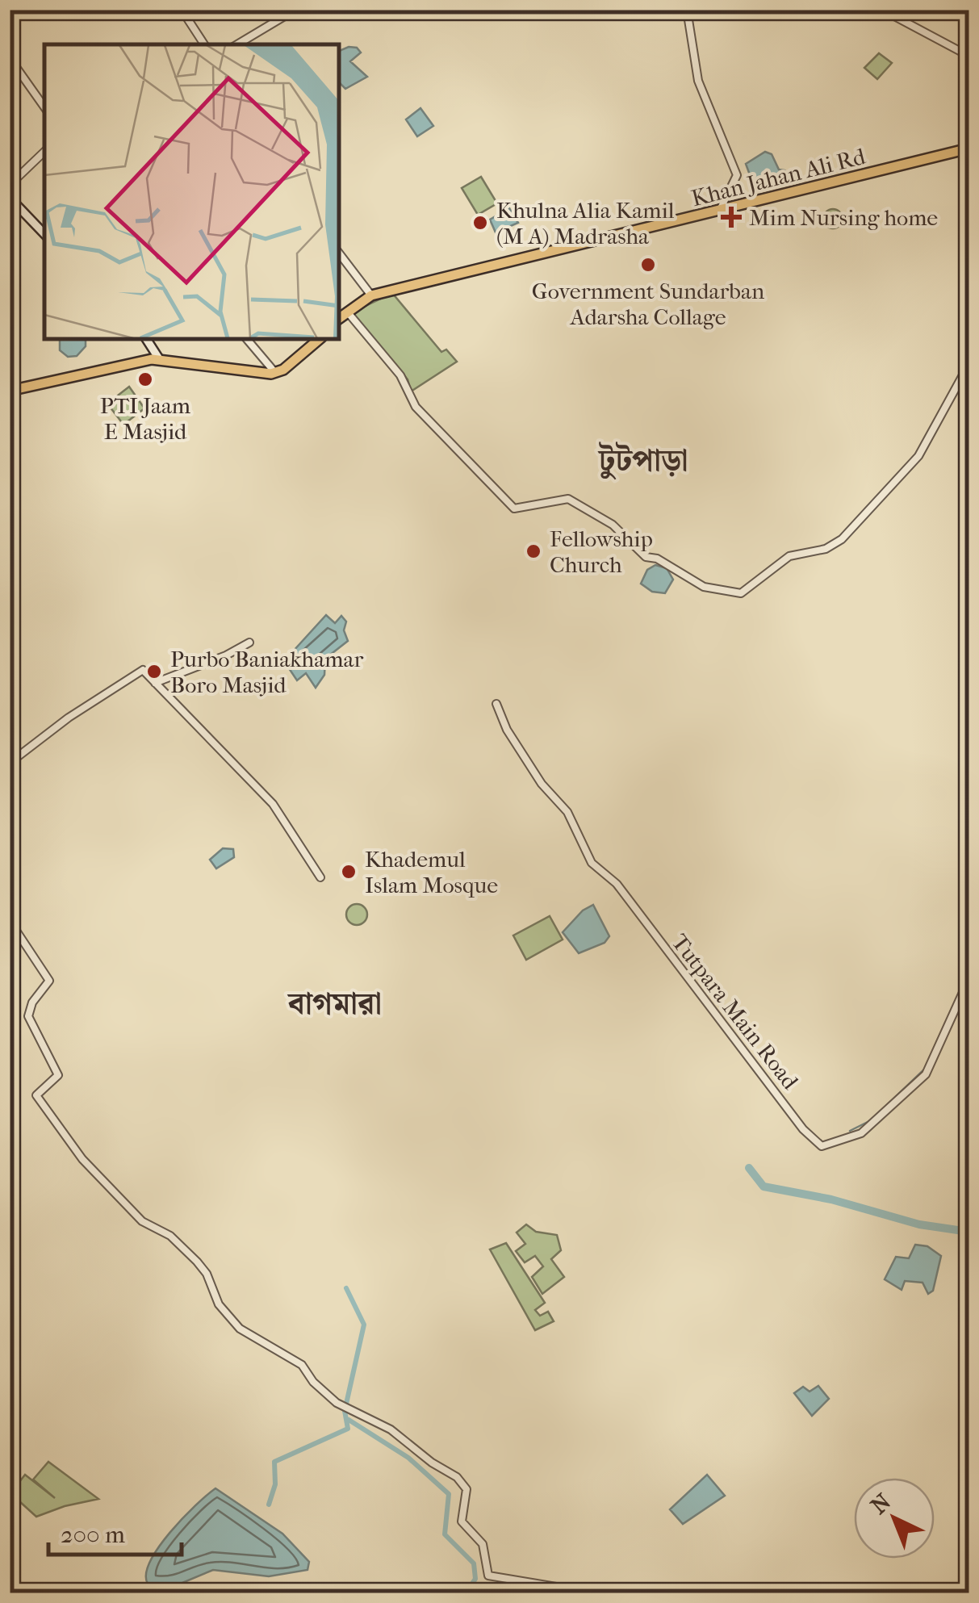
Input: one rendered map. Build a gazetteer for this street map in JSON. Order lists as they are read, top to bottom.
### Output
{
  "streets": {
    "highway": ["Khan Jahan Ali Rd"],
    "street": ["Tutpara Main Road"]
  },
  "districts": ["টুটপাড়া", "বাগমারা"],
  "places": {
    "health": ["Mim Nursing home"],
    "other": [
      "Khulna Alia Kamil (M A) Madrasha",
      "Government Sundarban Adarsha Collage",
      "PTI Jaam E Masjid",
      "Fellowship Church",
      "Purbo Baniakhamar Boro Masjid",
      "Khademul Islam Mosque"
    ]
  },
  "scale_bar": "200 m",
  "north": "top left"
}
